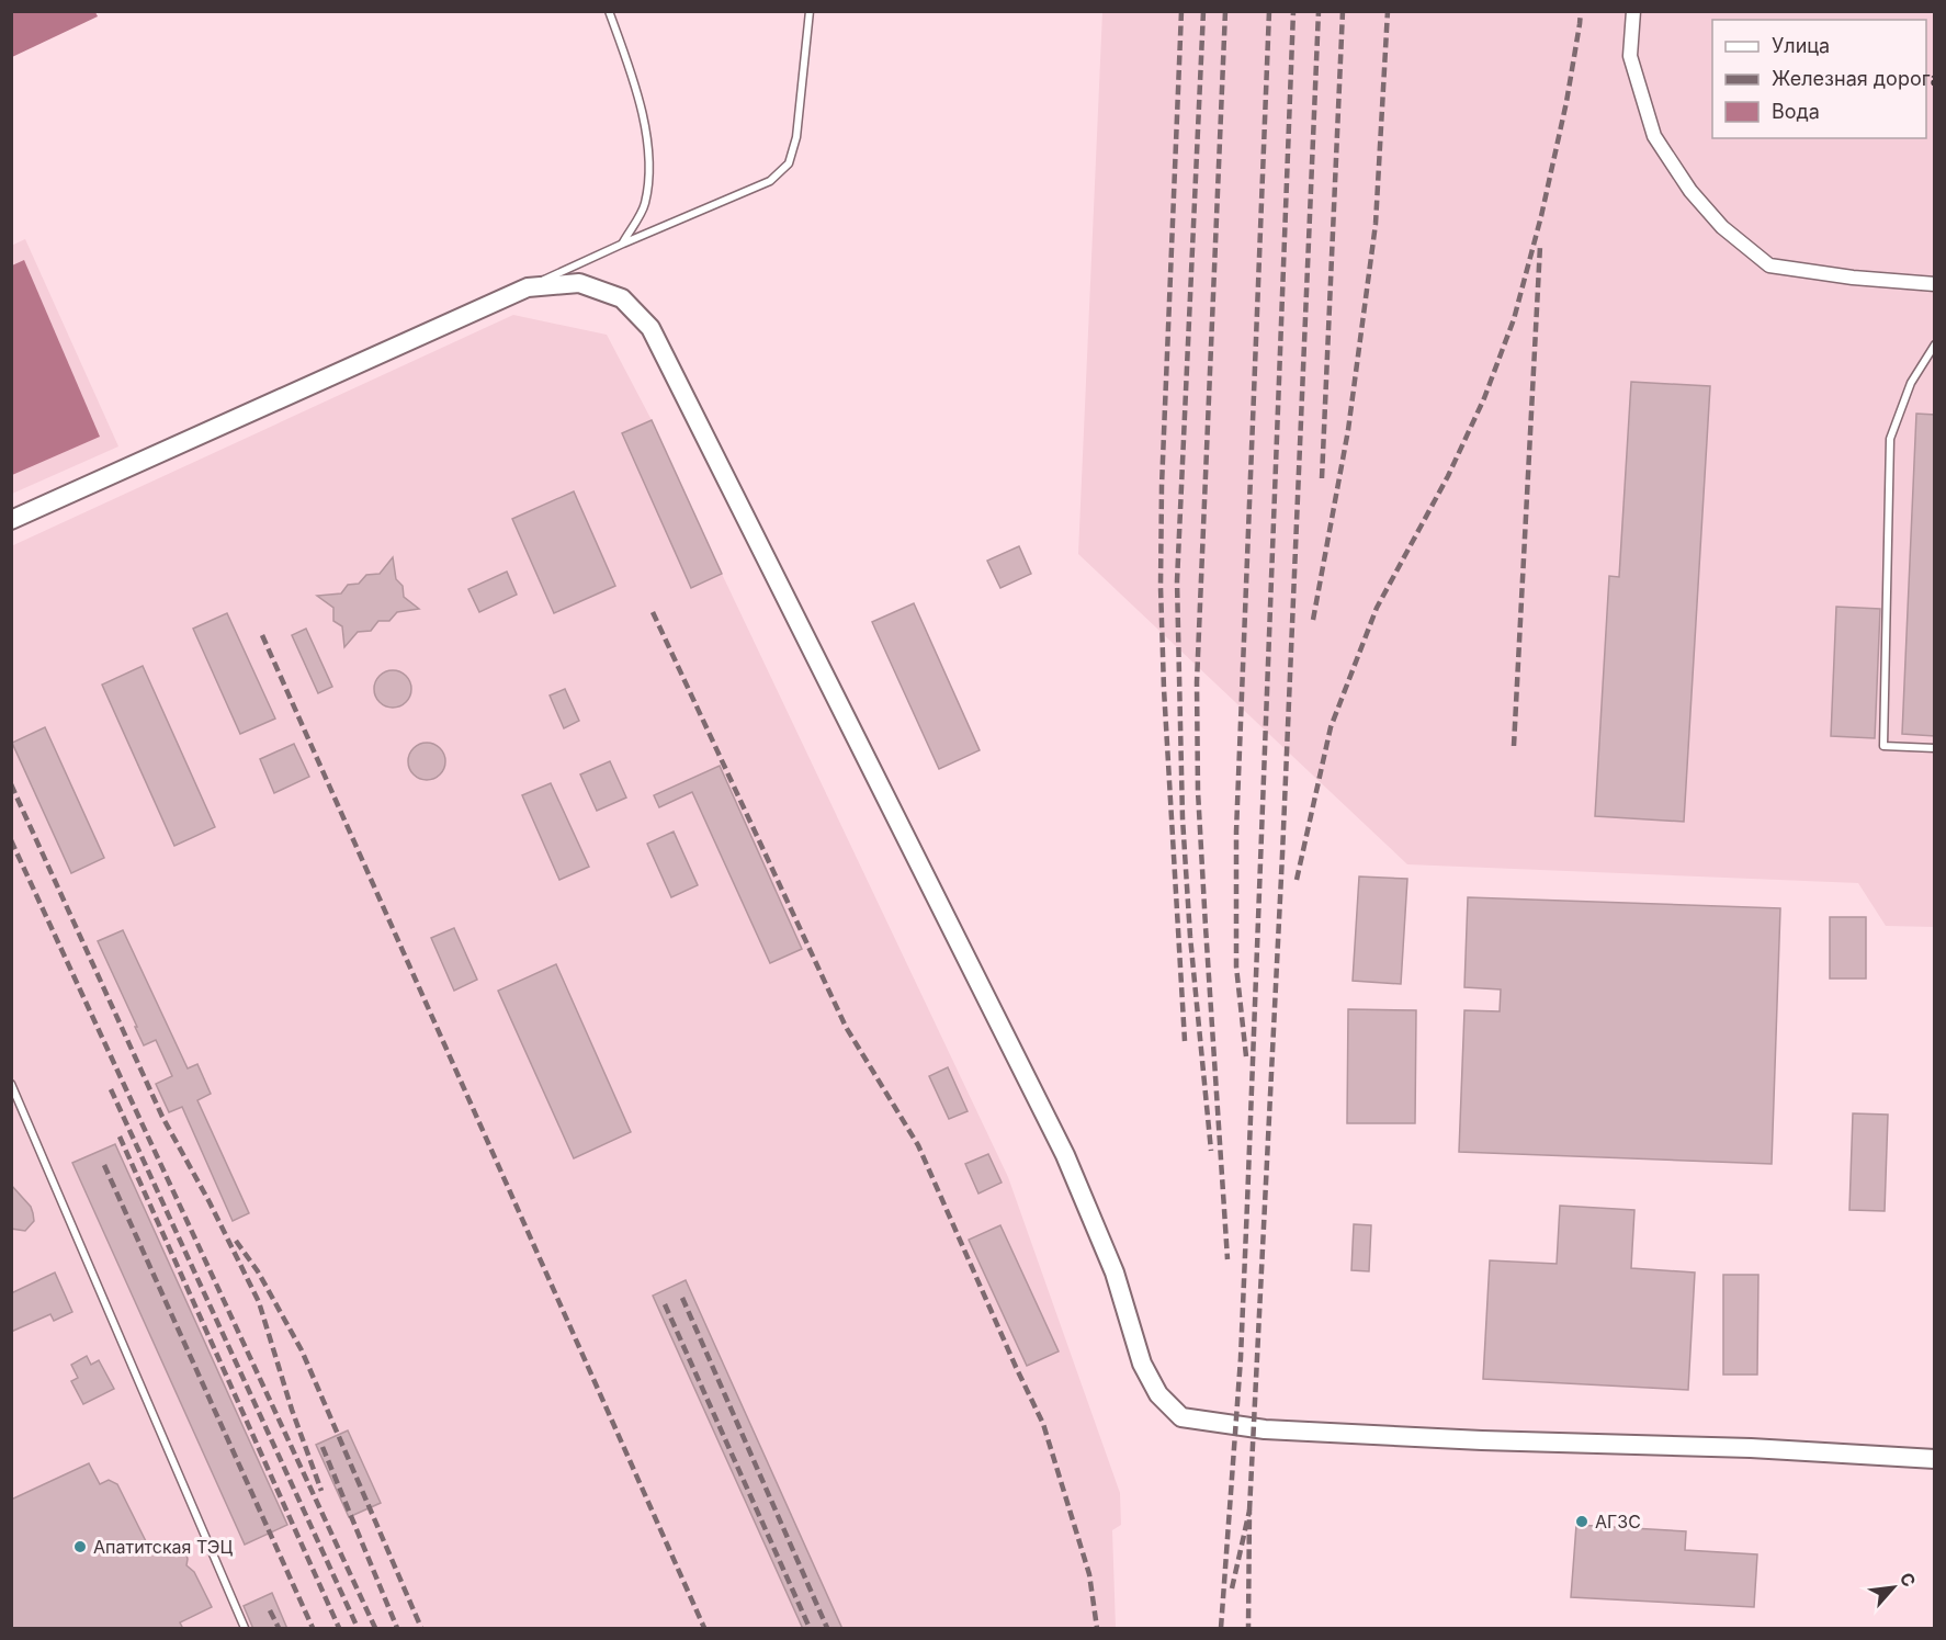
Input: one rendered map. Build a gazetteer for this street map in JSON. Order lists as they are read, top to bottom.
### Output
{
  "places": ["АГЗС", "Апатитская ТЭЦ"],
  "legend": ["Улица", "Железная дорога", "Вода"],
  "north": "top right"
}
